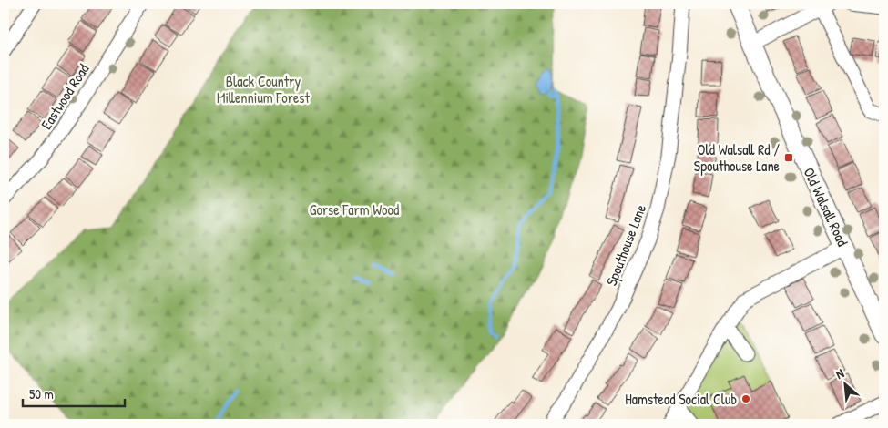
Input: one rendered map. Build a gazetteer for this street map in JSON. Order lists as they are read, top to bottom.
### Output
{
  "streets": {
    "main road": ["Old Walsall Road"],
    "street": ["Eastwood Road", "Spouthouse Lane"]
  },
  "parks": ["Black Country Millennium Forest", "Gorse Farm Wood"],
  "places": {
    "transit": ["Old Walsall Rd / Spouthouse Lane"],
    "other": ["Hamstead Social Club"]
  },
  "scale_bar": "50 m",
  "north": "top left"
}
